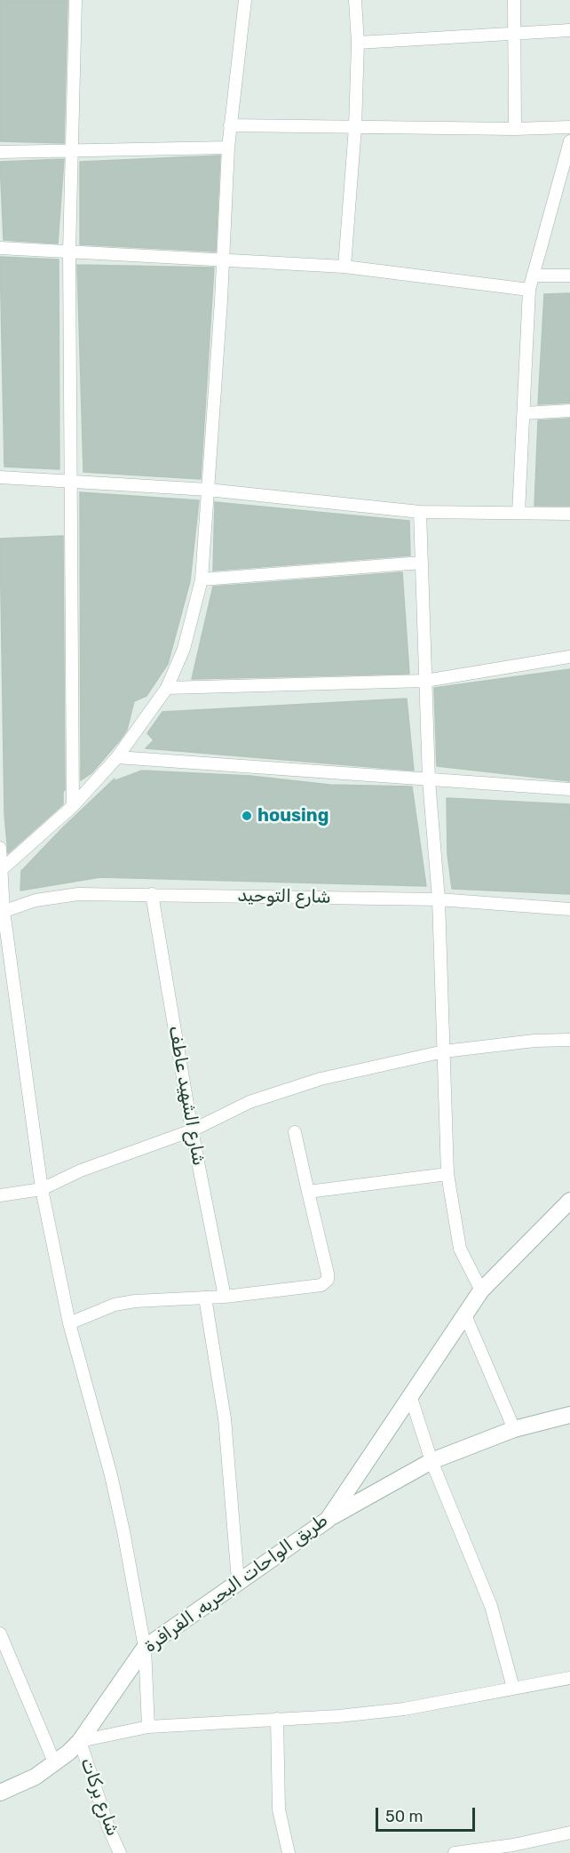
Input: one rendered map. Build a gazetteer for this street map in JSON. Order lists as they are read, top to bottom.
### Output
{
  "streets": {
    "main road": ["طريق الواحات البحريه, الفرافرة"],
    "street": ["شارع التوحيد", "شارع الشهيد عاطف", "شارع بركات"]
  },
  "crossings": [
    ["شارع التوحيد", "شارع الشهيد عاطف"],
    ["طريق الواحات البحريه, الفرافرة", "شارع بركات"]
  ],
  "places": ["housing"],
  "scale_bar": "50 m"
}
